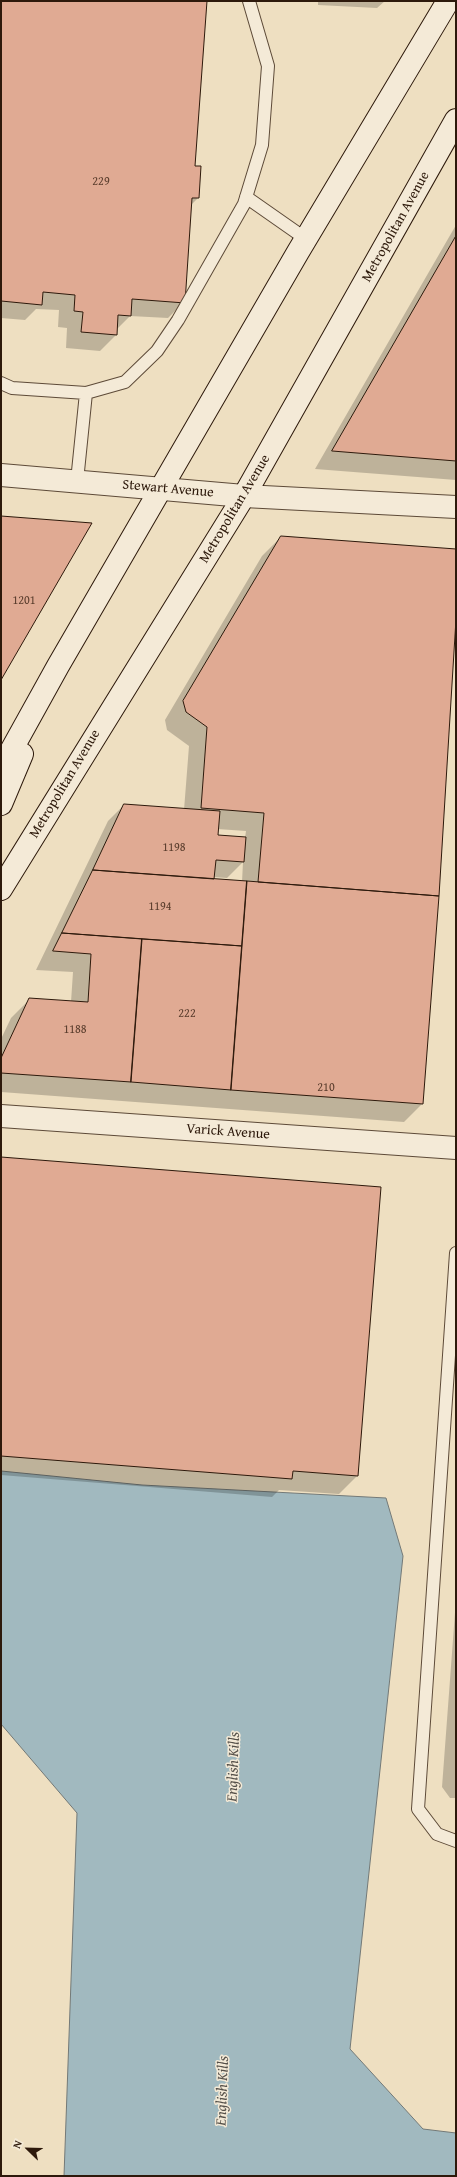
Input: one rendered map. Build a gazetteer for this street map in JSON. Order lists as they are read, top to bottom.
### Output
{
  "streets": {
    "main road": ["Metropolitan Avenue", "Stewart Avenue", "Varick Avenue"]
  },
  "crossings": [
    ["Metropolitan Avenue", "Stewart Avenue"]
  ],
  "water": ["English Kills"],
  "house_numbers": [
    "229",
    "1201",
    "1198",
    "1194",
    "222",
    "1188",
    "210"
  ],
  "north": "top left"
}
